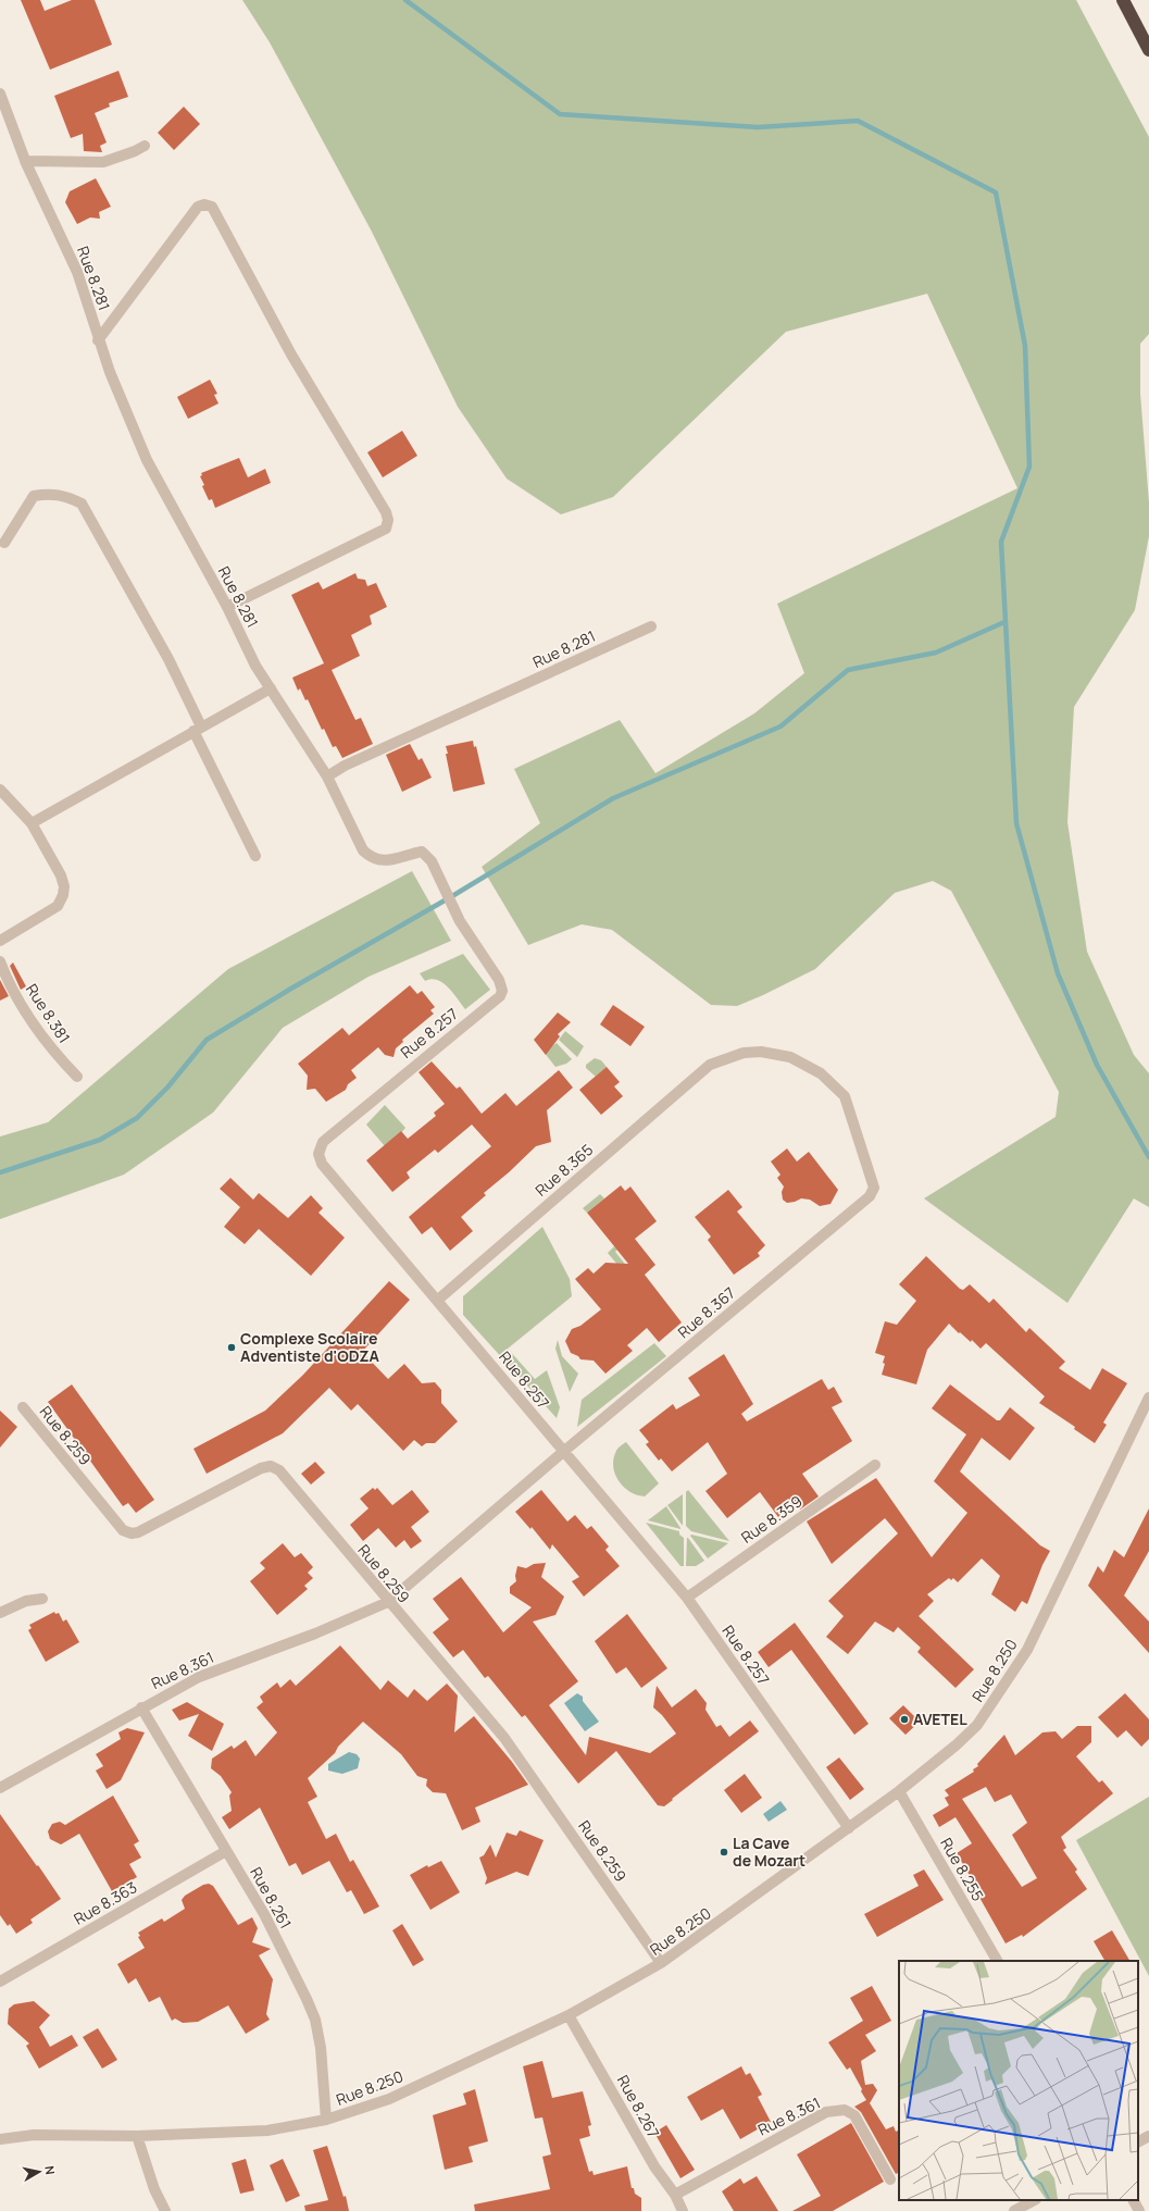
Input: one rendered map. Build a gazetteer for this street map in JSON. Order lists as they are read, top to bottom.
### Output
{
  "streets": {
    "street": [
      "Rue 8.281",
      "Rue 8.381",
      "Rue 8.257",
      "Rue 8.365",
      "Rue 8.367",
      "Rue 8.259",
      "Rue 8.359",
      "Rue 8.361",
      "Rue 8.250",
      "Rue 8.255",
      "Rue 8.261",
      "Rue 8.363",
      "Rue 8.267"
    ]
  },
  "crossings": [
    ["Rue 8.281", "Rue 8.257"],
    ["Rue 8.257", "Rue 8.365"],
    ["Rue 8.257", "Rue 8.367"],
    ["Rue 8.257", "Rue 8.359"],
    ["Rue 8.257", "Rue 8.250"],
    ["Rue 8.365", "Rue 8.367"],
    ["Rue 8.367", "Rue 8.259"],
    ["Rue 8.367", "Rue 8.361"],
    ["Rue 8.259", "Rue 8.361"],
    ["Rue 8.259", "Rue 8.250"],
    ["Rue 8.361", "Rue 8.261"],
    ["Rue 8.361", "Rue 8.267"],
    ["Rue 8.250", "Rue 8.255"],
    ["Rue 8.250", "Rue 8.261"],
    ["Rue 8.250", "Rue 8.267"],
    ["Rue 8.261", "Rue 8.363"]
  ],
  "places": ["Complexe Scolaire Adventiste d'ODZA", "AVETEL", "La Cave de Mozart"],
  "north": "right"
}
